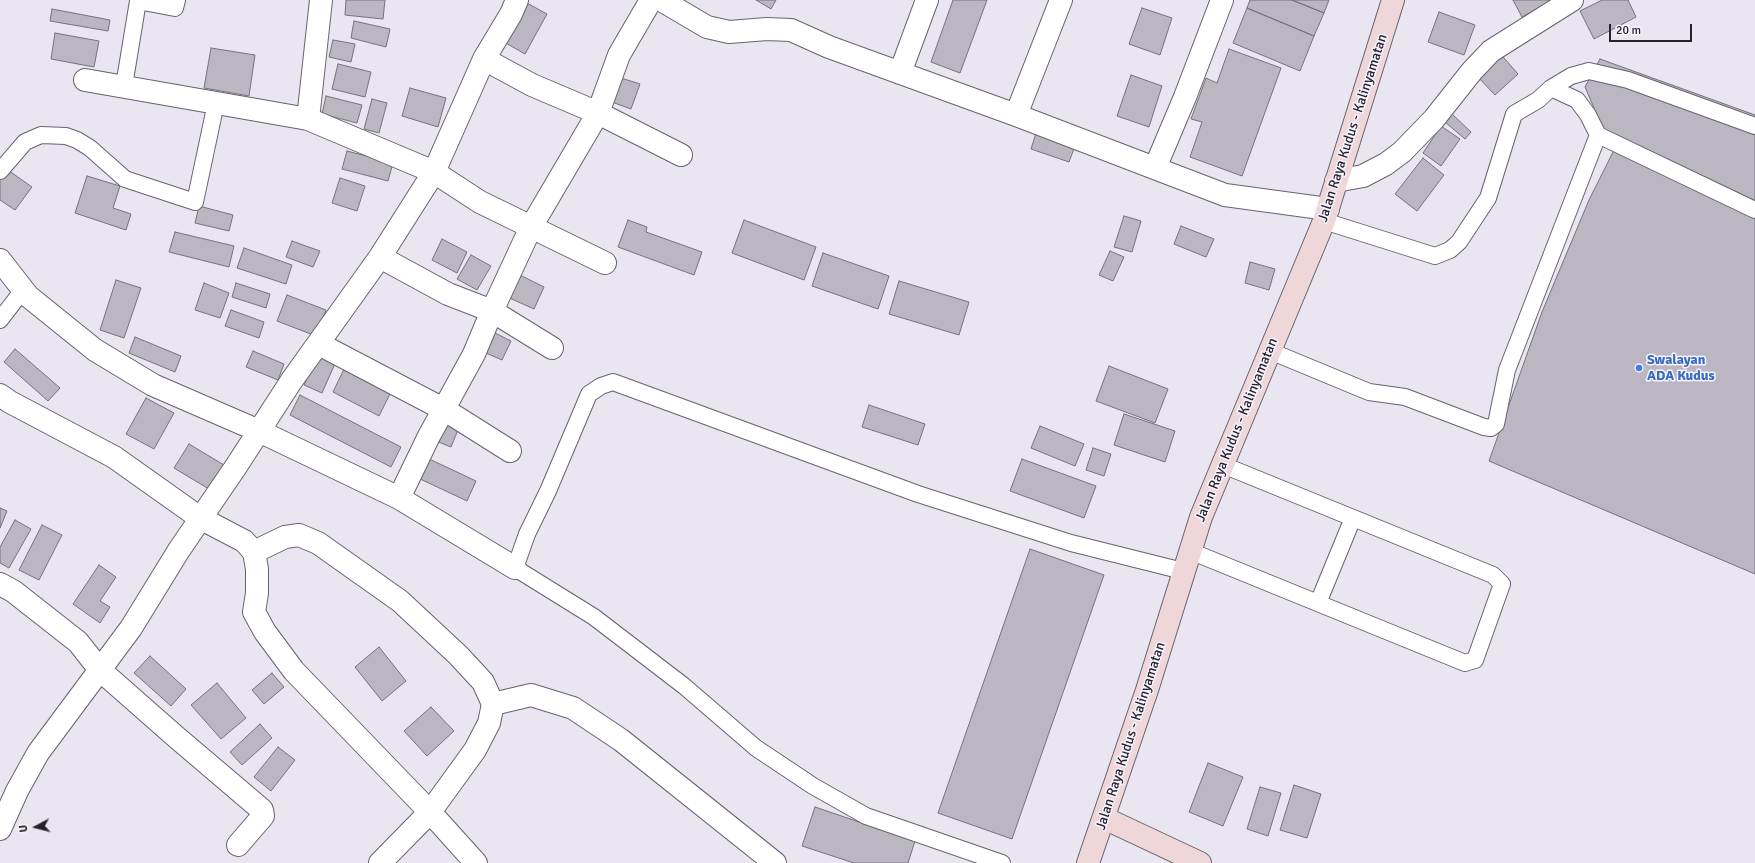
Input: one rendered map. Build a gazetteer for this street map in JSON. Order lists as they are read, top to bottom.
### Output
{
  "streets": {
    "main road": ["Jalan Raya Kudus - Kalinyamatan"]
  },
  "places": ["Swalayan ADA Kudus"],
  "scale_bar": "20 m",
  "north": "left"
}
